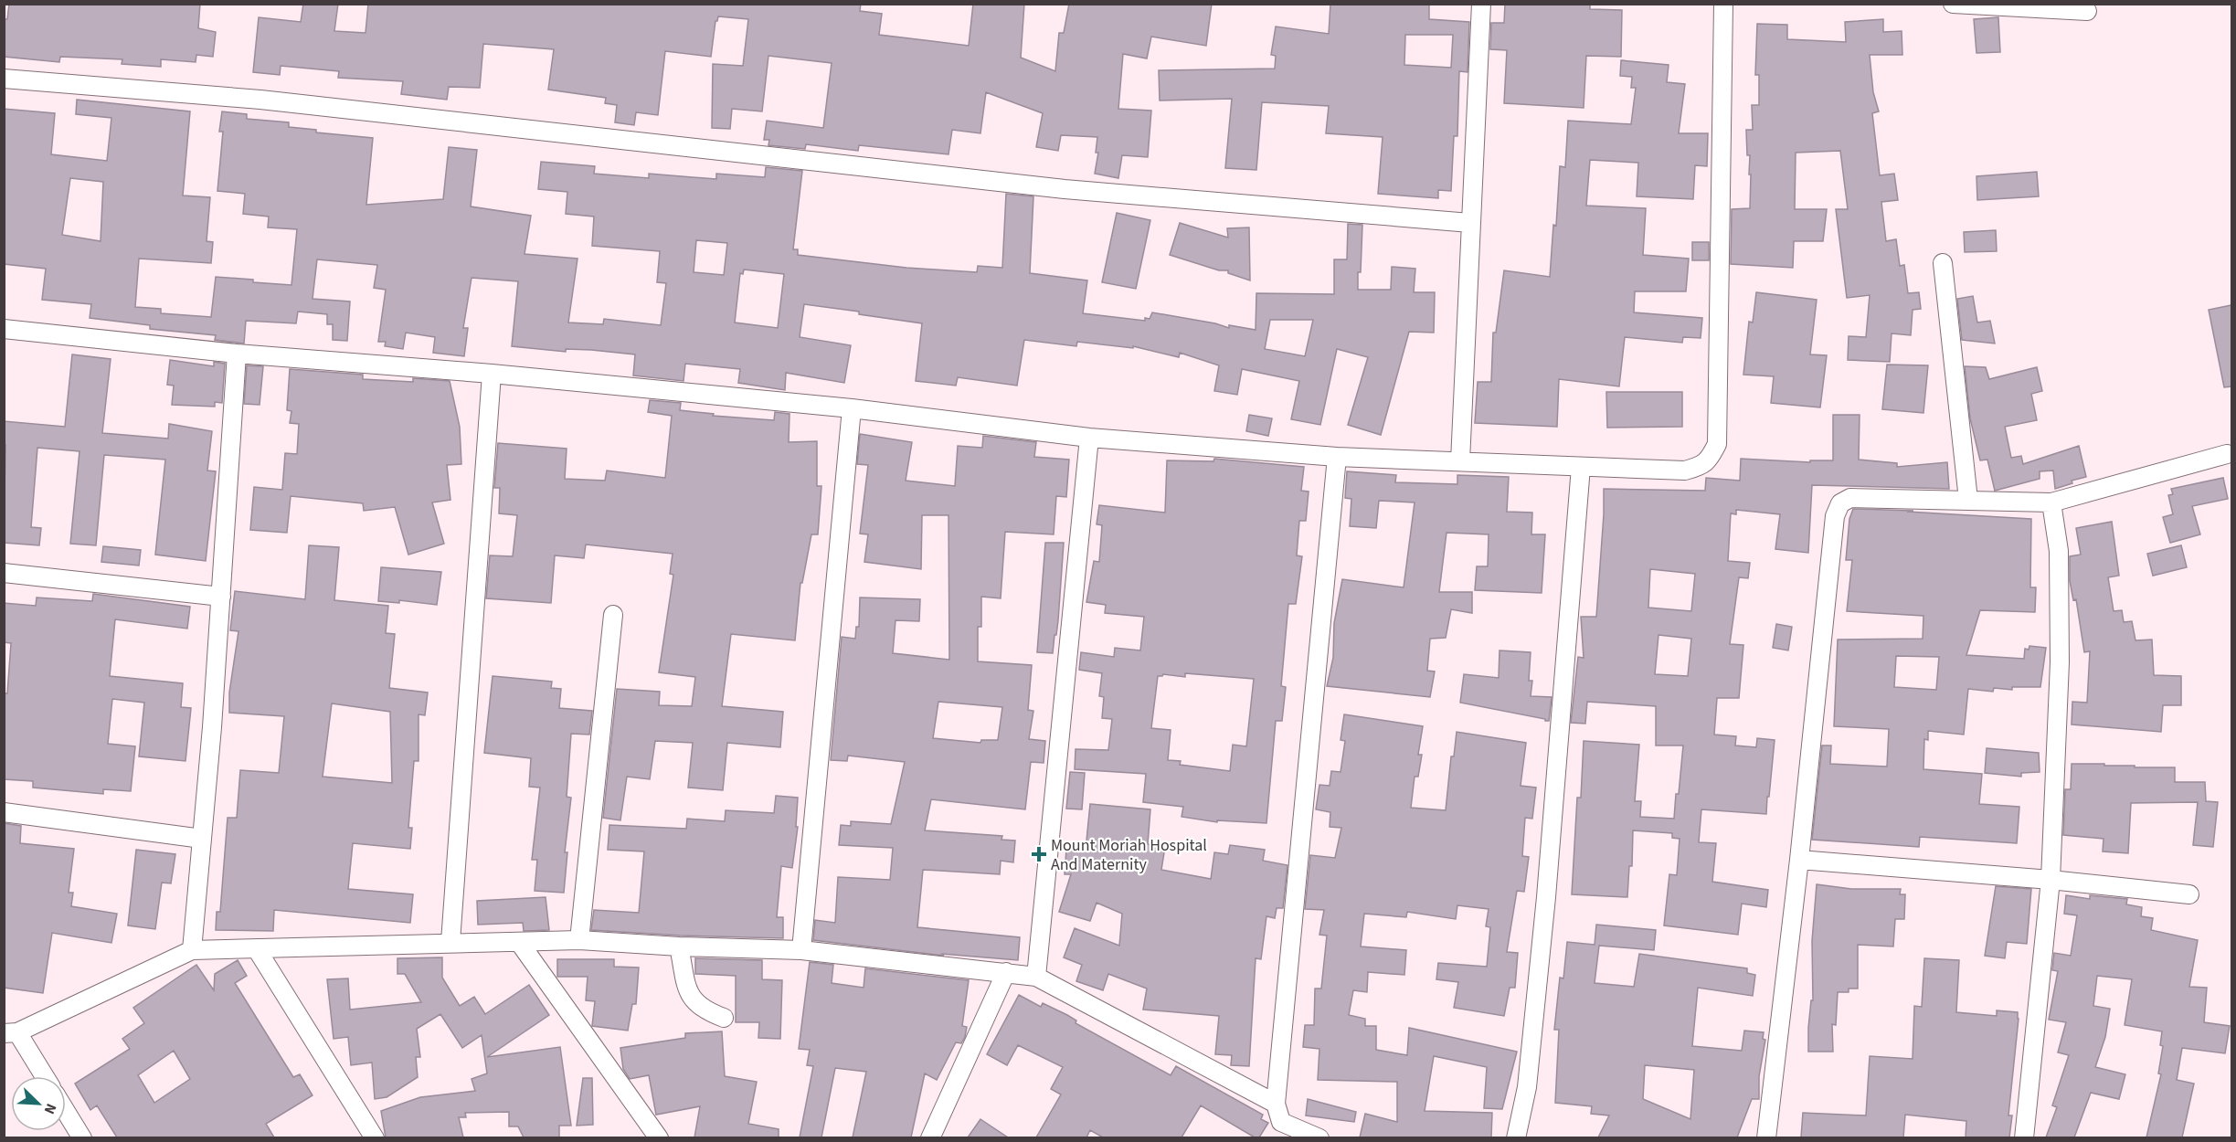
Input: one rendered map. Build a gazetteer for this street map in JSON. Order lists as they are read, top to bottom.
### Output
{
  "places": {
    "health": ["Mount Moriah Hospital And Maternity"]
  },
  "north": "bottom right"
}
